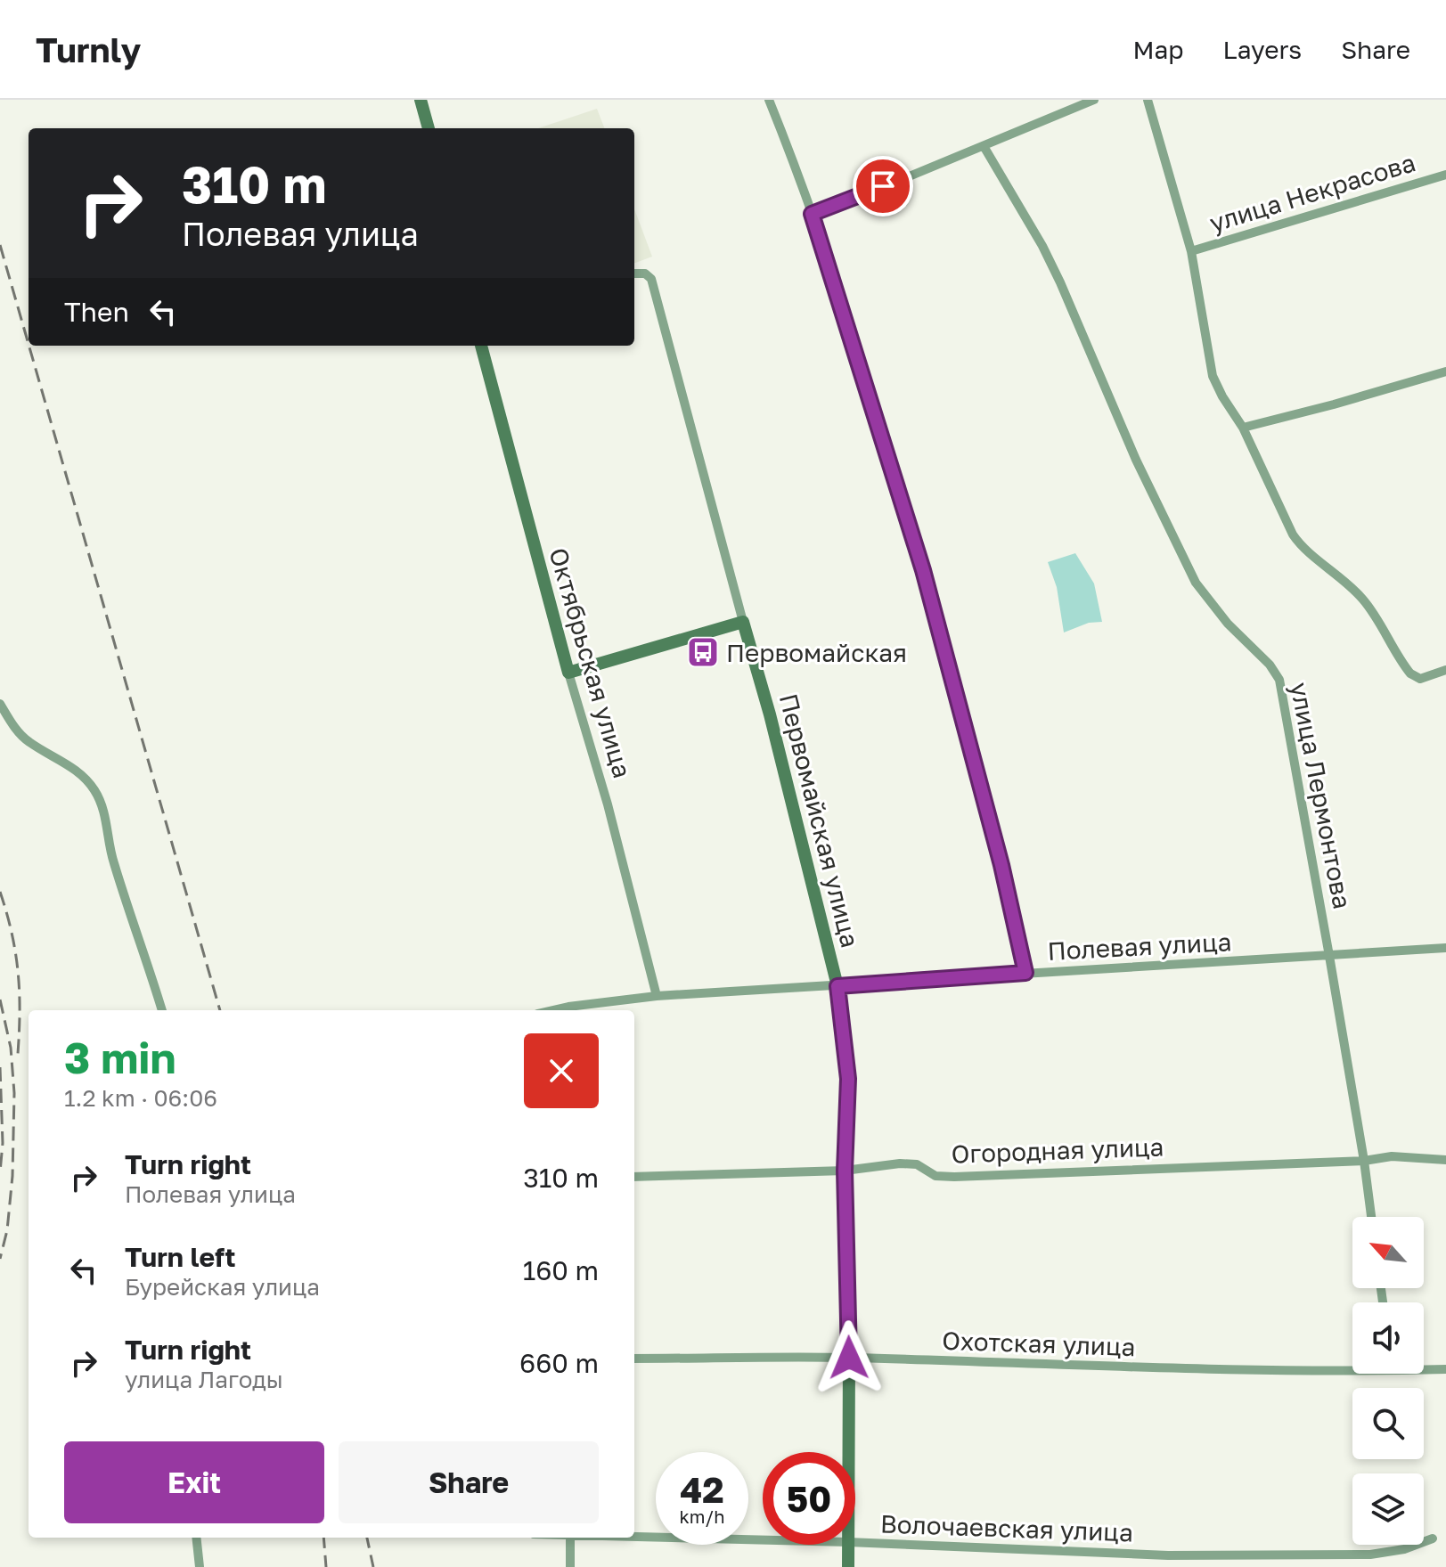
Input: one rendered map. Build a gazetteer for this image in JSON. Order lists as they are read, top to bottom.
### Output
{
  "streets": {
    "main road": ["Октябрьская улица", "Первомайская улица"],
    "street": [
      "улица Некрасова",
      "улица Лермонтова",
      "Полевая улица",
      "Огородная улица",
      "Охотская улица",
      "Волочаевская улица"
    ]
  },
  "crossings": [
    ["Октябрьская улица", "Полевая улица"],
    ["улица Лермонтова", "Полевая улица"],
    ["улица Лермонтова", "Огородная улица"],
    ["Первомайская улица", "Полевая улица"],
    ["Первомайская улица", "Огородная улица"],
    ["Первомайская улица", "Охотская улица"]
  ],
  "places": {
    "bus stop": ["Первомайская"]
  },
  "north": "top left",
  "page": {
    "header": "Turnly",
    "nav": ["Map", "Layers", "Share"],
    "turn": ["310 m", "Полевая улица"],
    "then": "Then",
    "heading": ["3 min", "1.2 km · 06:06"],
    "list": [
      {
        "name": "Turn right",
        "note": "Полевая улица",
        "value": "310 m"
      },
      {
        "name": "Turn left",
        "note": "Бурейская улица",
        "value": "160 m"
      },
      {
        "name": "Turn right",
        "note": "улица Лагоды",
        "value": "660 m"
      }
    ],
    "buttons": ["Exit", "Share"],
    "speed": "42 km/h",
    "limit": "50"
  }
}
